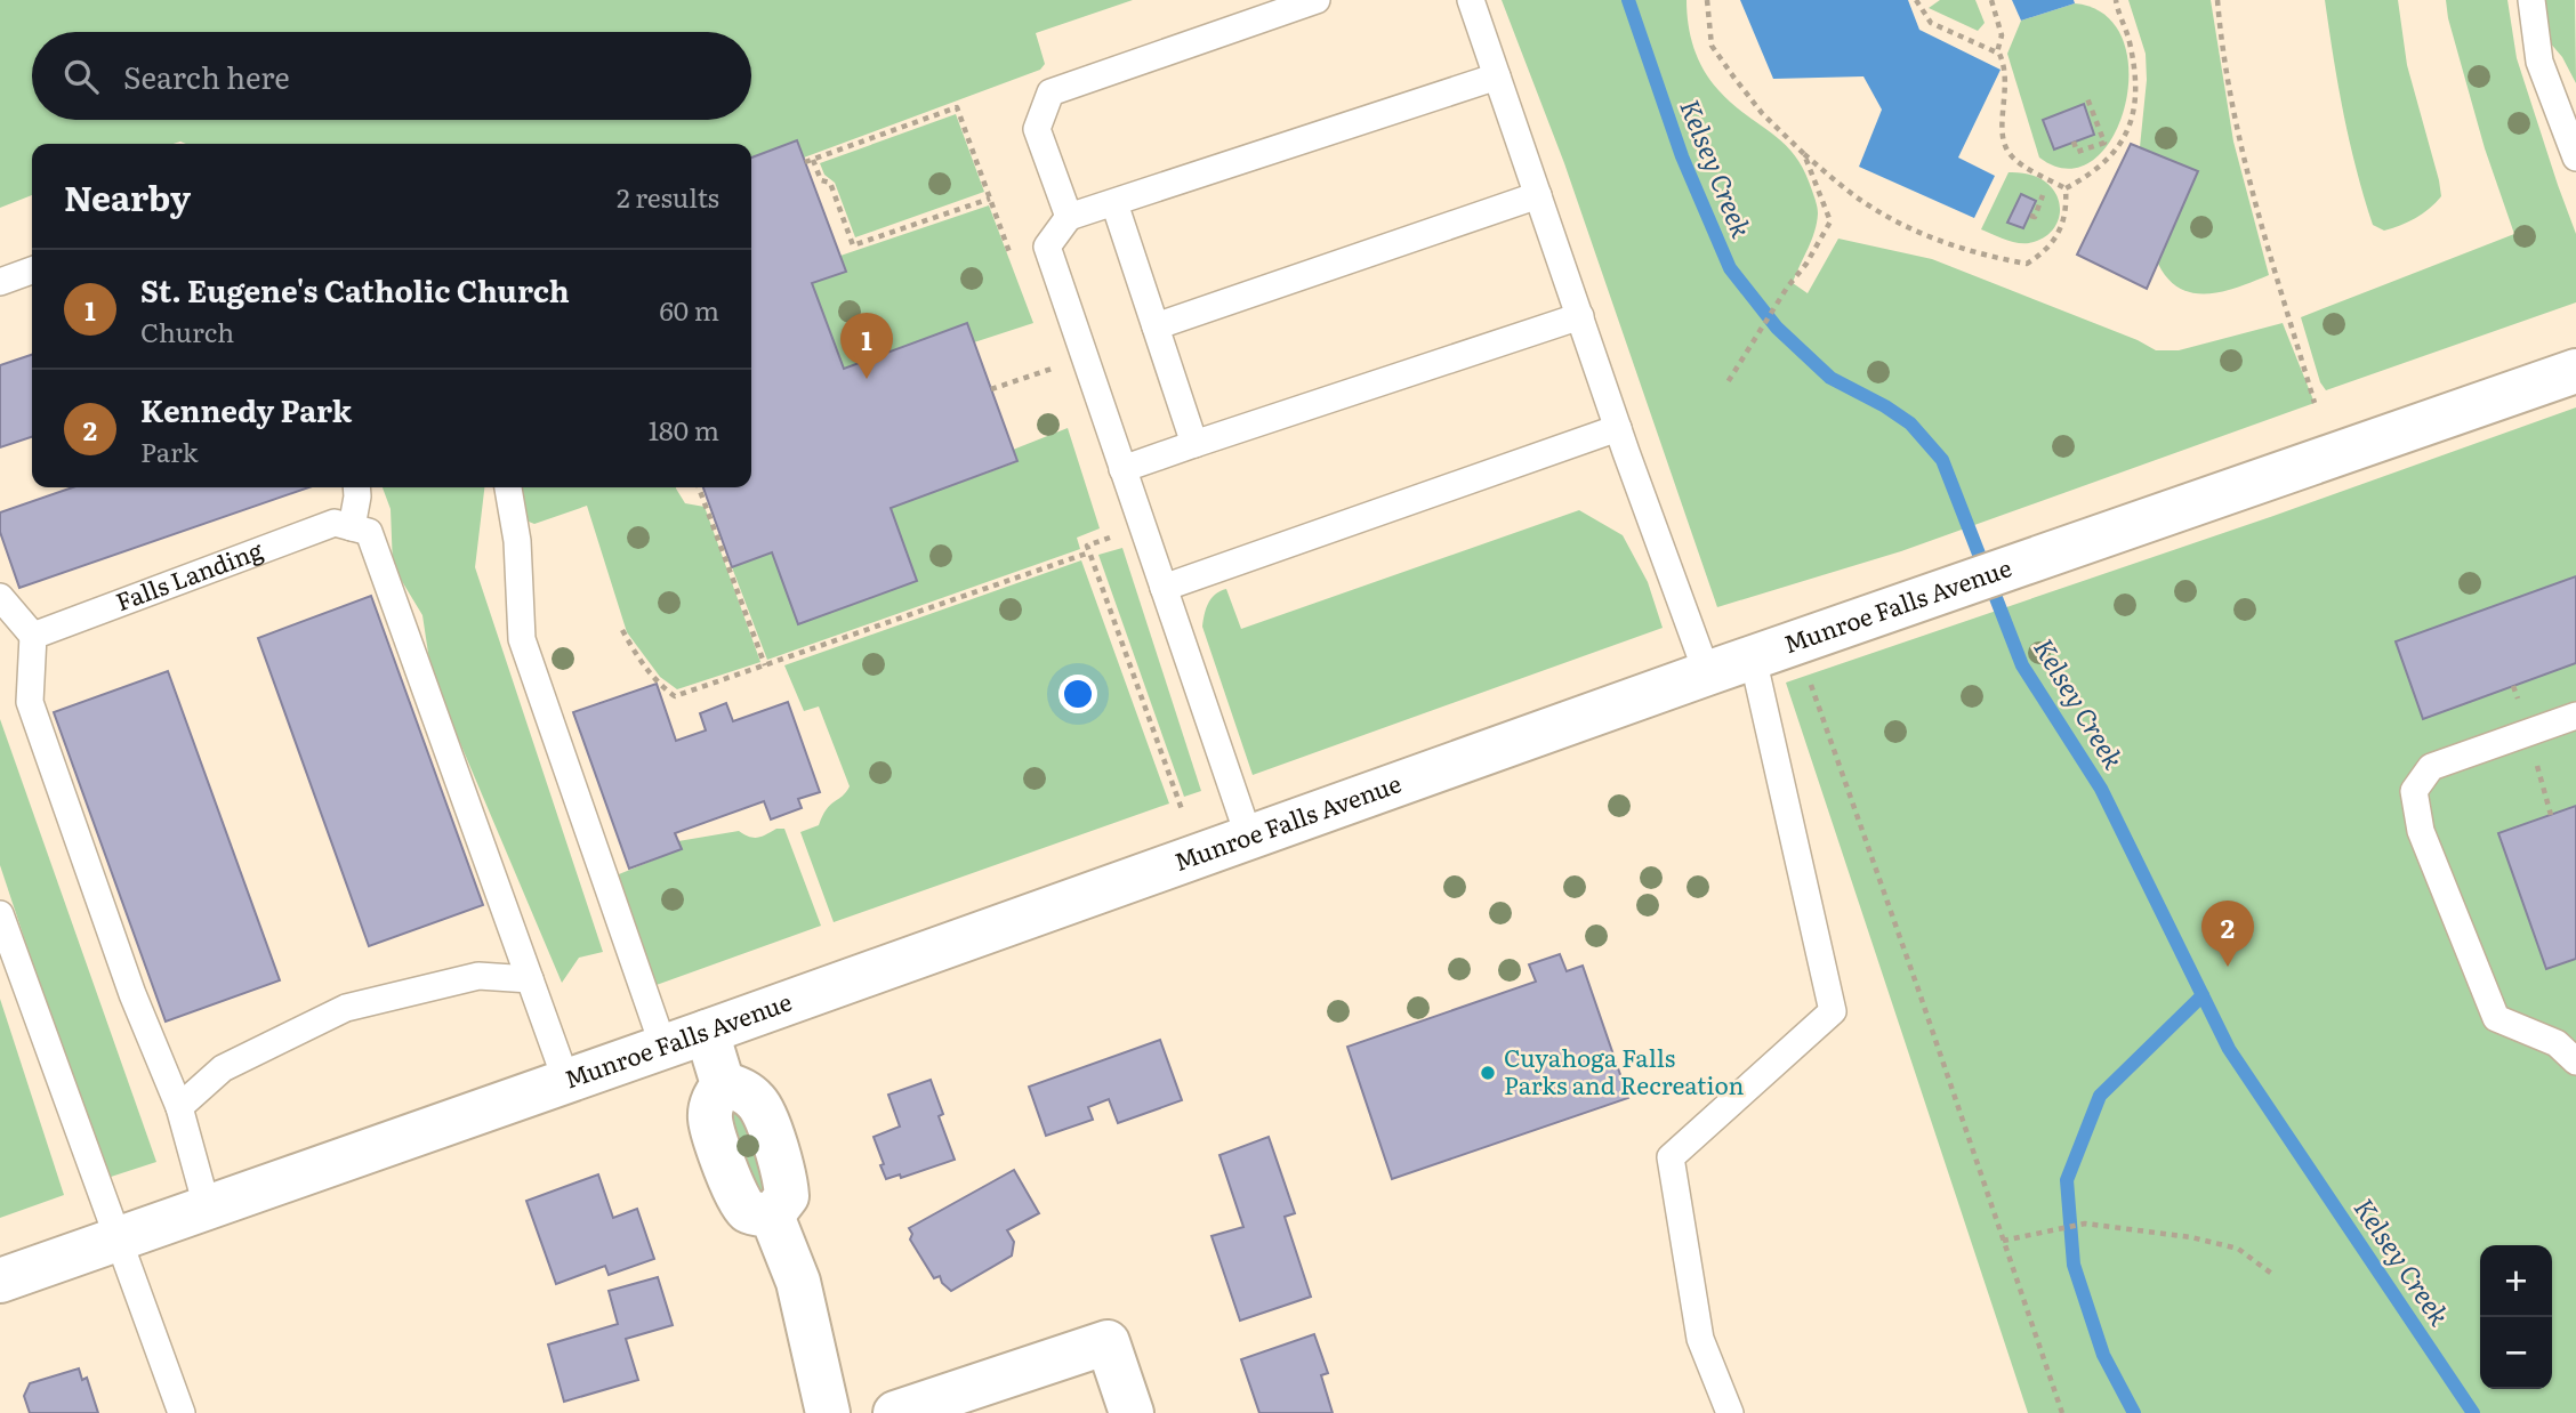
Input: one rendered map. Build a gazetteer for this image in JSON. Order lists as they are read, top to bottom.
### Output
{
  "streets": {
    "street": ["Munroe Falls Avenue"],
    "lane": ["Falls Landing"]
  },
  "water": ["Kelsey Creek"],
  "places": ["Cuyahoga Falls Parks and Recreation"],
  "page": {
    "search": "Search here",
    "heading": ["Nearby", "2 results"],
    "list": [
      {
        "mark": "1",
        "name": "St. Eugene's Catholic Church",
        "note": "Church",
        "value": "60 m"
      },
      {
        "mark": "2",
        "name": "Kennedy Park",
        "note": "Park",
        "value": "180 m"
      }
    ],
    "pins": ["1", "2"],
    "map_buttons": ["+", "−"]
  }
}
